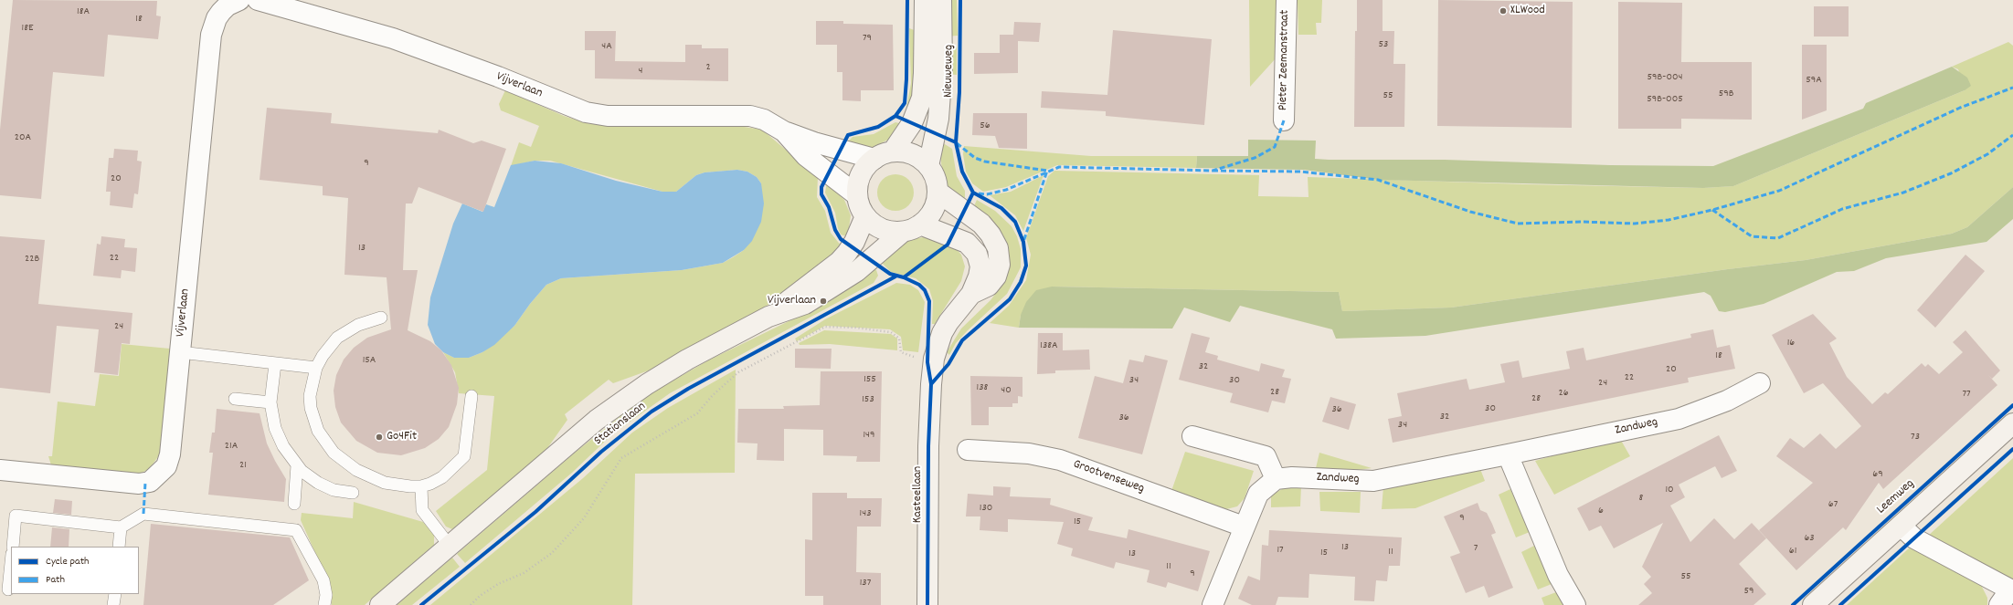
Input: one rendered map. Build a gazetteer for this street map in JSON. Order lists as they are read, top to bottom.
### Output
{
  "streets": {
    "street": [
      "Pieter Zeemanstraat",
      "Nieuweweg",
      "Vijverlaan",
      "Stationslaan",
      "Zandweg",
      "Grootvenseweg",
      "Kasteellaan",
      "Leemweg"
    ]
  },
  "crossings": [
    ["Nieuweweg", "Vijverlaan"],
    ["Nieuweweg", "Stationslaan"],
    ["Nieuweweg", "Kasteellaan"],
    ["Vijverlaan", "Stationslaan"],
    ["Vijverlaan", "Kasteellaan"],
    ["Stationslaan", "Kasteellaan"]
  ],
  "places": ["XLWood", "Vijverlaan", "Go4Fit"],
  "house_numbers": [
    "18A",
    "18",
    "18E",
    "79",
    "53",
    "4A",
    "2",
    "4",
    "59B-004",
    "59A",
    "59B",
    "55",
    "59B-005",
    "56",
    "20A",
    "9",
    "20",
    "13",
    "22",
    "22B",
    "24",
    "16",
    "138A",
    "18",
    "15A",
    "32",
    "20",
    "22",
    "155",
    "34",
    "30",
    "24",
    "138",
    "40",
    "28",
    "26",
    "77",
    "28",
    "153",
    "30",
    "36",
    "32",
    "36",
    "34",
    "149",
    "73",
    "21A",
    "21",
    "69",
    "10",
    "8",
    "67",
    "130",
    "6",
    "143",
    "9",
    "15",
    "63",
    "13",
    "7",
    "17",
    "61",
    "11",
    "15",
    "13",
    "11",
    "9",
    "55",
    "137",
    "59"
  ],
  "legend": ["Cycle path", "Path"]
}
